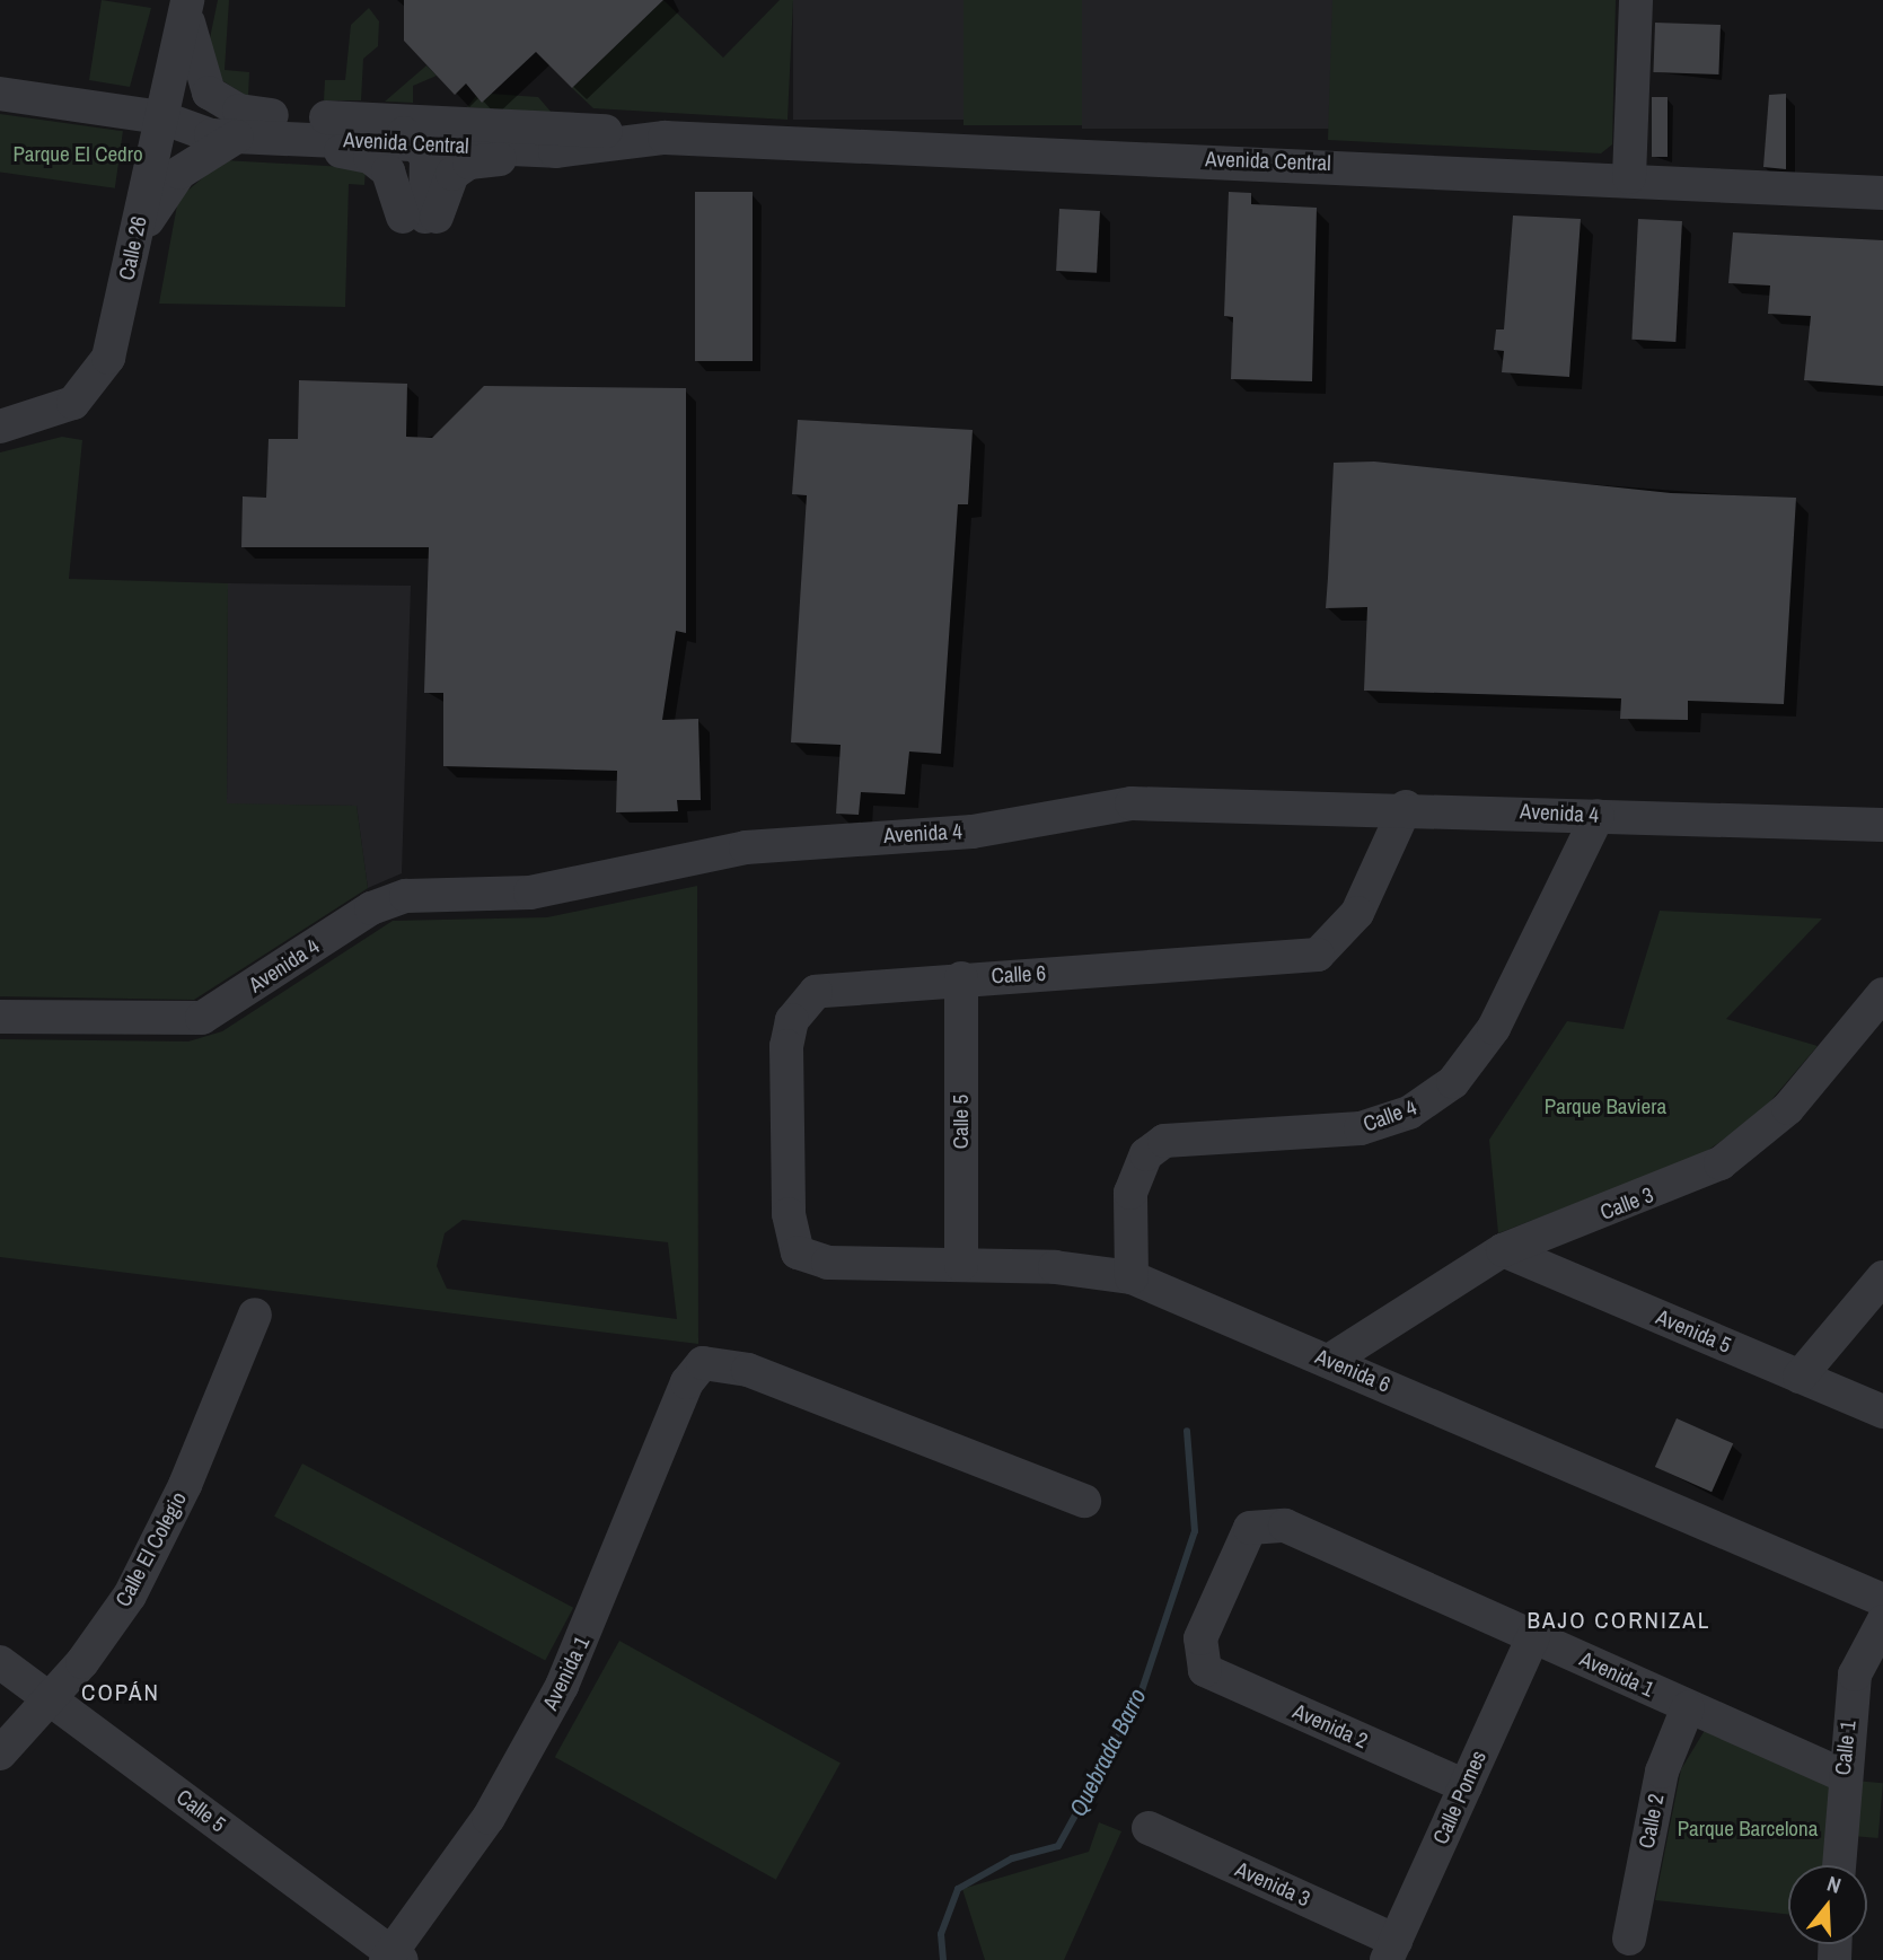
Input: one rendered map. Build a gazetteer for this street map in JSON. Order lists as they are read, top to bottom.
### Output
{
  "streets": {
    "street": [
      "Avenida Central",
      "Calle 26",
      "Avenida 4",
      "Calle 6",
      "Calle 4",
      "Calle 5",
      "Calle 3",
      "Avenida 5",
      "Avenida 6",
      "Calle El Colegio",
      "Avenida 1",
      "Avenida 2",
      "Calle 1",
      "Calle Pomes",
      "Calle 2",
      "Avenida 3"
    ]
  },
  "crossings": [
    ["Avenida Central", "Calle 26"],
    ["Avenida 4", "Calle 6"],
    ["Avenida 4", "Calle 4"],
    ["Calle 6", "Calle 5"],
    ["Calle 6", "Avenida 6"],
    ["Calle 4", "Avenida 6"],
    ["Calle 5", "Avenida 6"],
    ["Calle 5", "Calle El Colegio"],
    ["Calle 5", "Avenida 1"],
    ["Calle 3", "Avenida 5"],
    ["Calle 3", "Avenida 6"],
    ["Avenida 1", "Avenida 2"],
    ["Avenida 1", "Calle 1"],
    ["Avenida 1", "Calle Pomes"],
    ["Avenida 1", "Calle 2"],
    ["Avenida 2", "Calle Pomes"],
    ["Calle Pomes", "Avenida 3"]
  ],
  "districts": ["BAJO CORNIZAL", "COPÁN"],
  "water": ["Quebrada Barro"],
  "parks": ["Parque El Cedro", "Parque Baviera", "Parque Barcelona"],
  "north": "top"
}
